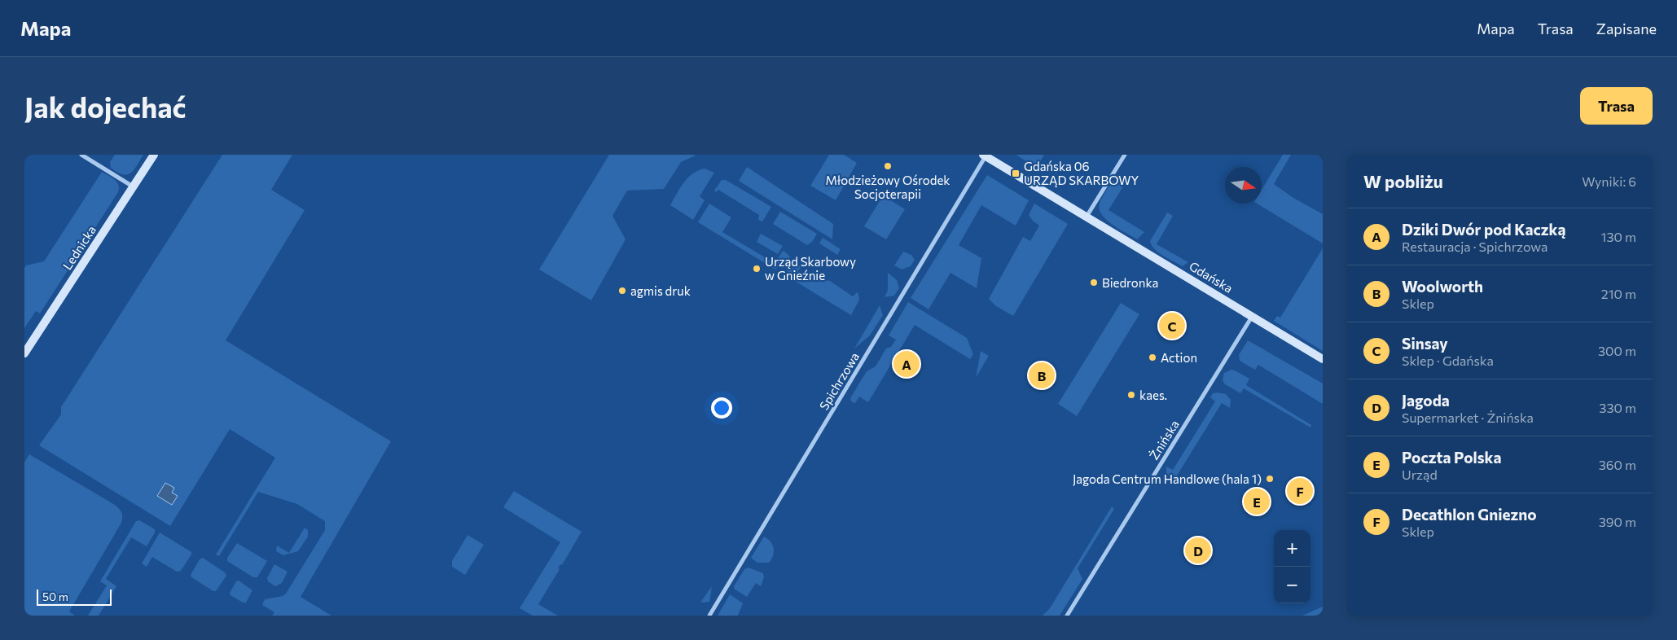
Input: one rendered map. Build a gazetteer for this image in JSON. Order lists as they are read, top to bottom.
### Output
{
  "streets": {
    "street": [
      "Lednicka",
      "Gdańska",
      "Spichrzowa",
      "Żnińska"
    ]
  },
  "crossings": [
    ["Gdańska", "Spichrzowa"],
    ["Gdańska", "Żnińska"]
  ],
  "places": {
    "other": [
      "Młodzieżowy Ośrodek Socjoterapii",
      "Urząd Skarbowy w Gnieźnie",
      "Biedronka",
      "agmis druk",
      "Action",
      "kaes.",
      "Jagoda Centrum Handlowe (hala 1)"
    ],
    "transit": ["Gdańska 06 URZĄD SKARBOWY"]
  },
  "scale_bar": "50 m",
  "north": "right",
  "page": {
    "header": "Mapa",
    "nav": ["Mapa", "Trasa", "Zapisane"],
    "buttons": "Trasa",
    "title": "Jak dojechać",
    "heading": ["W pobliżu", "Wyniki: 6"],
    "list": [
      {
        "mark": "A",
        "name": "Dziki Dwór pod Kaczką",
        "note": "Restauracja · Spichrzowa",
        "value": "130 m"
      },
      {
        "mark": "B",
        "name": "Woolworth",
        "note": "Sklep",
        "value": "210 m"
      },
      {
        "mark": "C",
        "name": "Sinsay",
        "note": "Sklep · Gdańska",
        "value": "300 m"
      },
      {
        "mark": "D",
        "name": "Jagoda",
        "note": "Supermarket · Żnińska",
        "value": "330 m"
      },
      {
        "mark": "E",
        "name": "Poczta Polska",
        "note": "Urząd",
        "value": "360 m"
      },
      {
        "mark": "F",
        "name": "Decathlon Gniezno",
        "note": "Sklep",
        "value": "390 m"
      }
    ],
    "pins": [
      "C",
      "A",
      "B",
      "F",
      "E",
      "D"
    ],
    "map_buttons": ["+", "−"],
    "scale": "50 m"
  }
}
